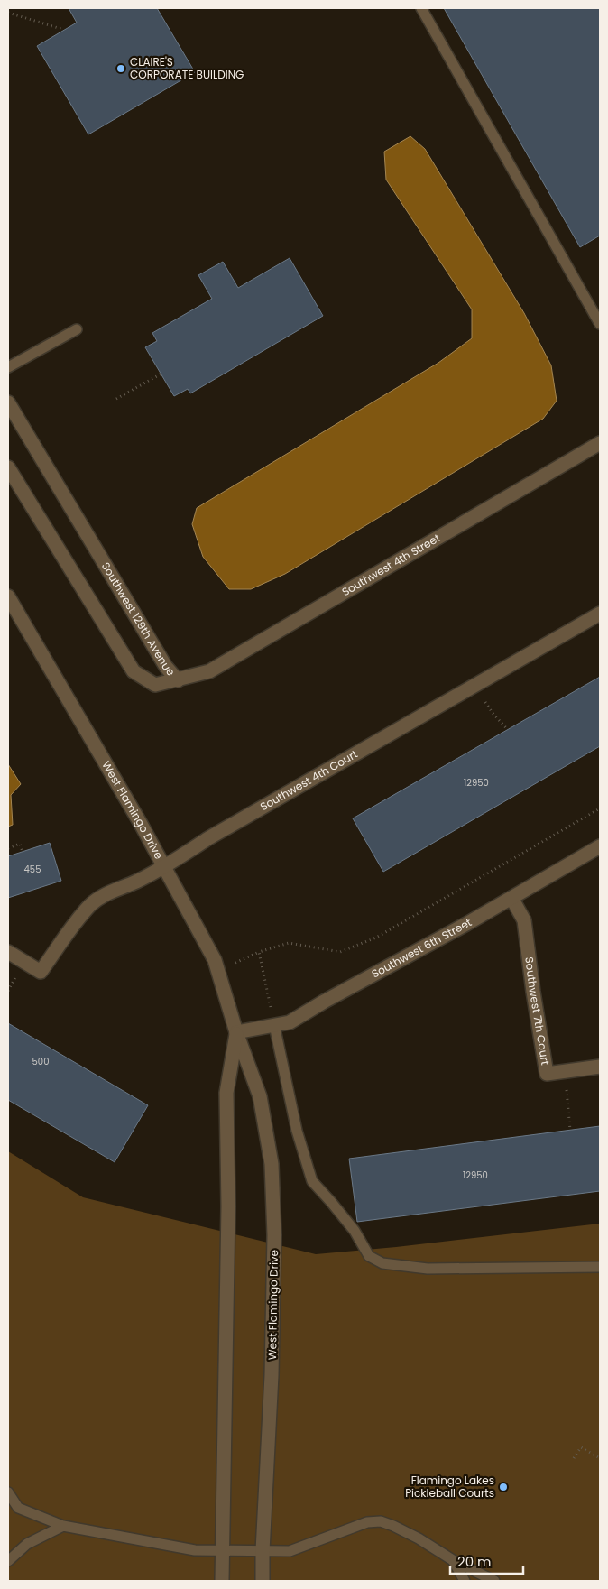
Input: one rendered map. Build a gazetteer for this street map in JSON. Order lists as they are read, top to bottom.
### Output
{
  "streets": {
    "street": [
      "Southwest 4th Street",
      "Southwest 129th Avenue",
      "Southwest 4th Court",
      "West Flamingo Drive",
      "Southwest 6th Street",
      "Southwest 7th Court"
    ]
  },
  "crossings": [
    ["Southwest 4th Street", "Southwest 129th Avenue"],
    ["Southwest 4th Court", "West Flamingo Drive"],
    ["West Flamingo Drive", "Southwest 6th Street"],
    ["Southwest 6th Street", "Southwest 7th Court"]
  ],
  "places": ["CLAIRE'S CORPORATE BUILDING", "Flamingo Lakes Pickleball Courts"],
  "house_numbers": [
    "12950",
    "455",
    "500",
    "12950"
  ],
  "scale_bar": "20 m"
}
